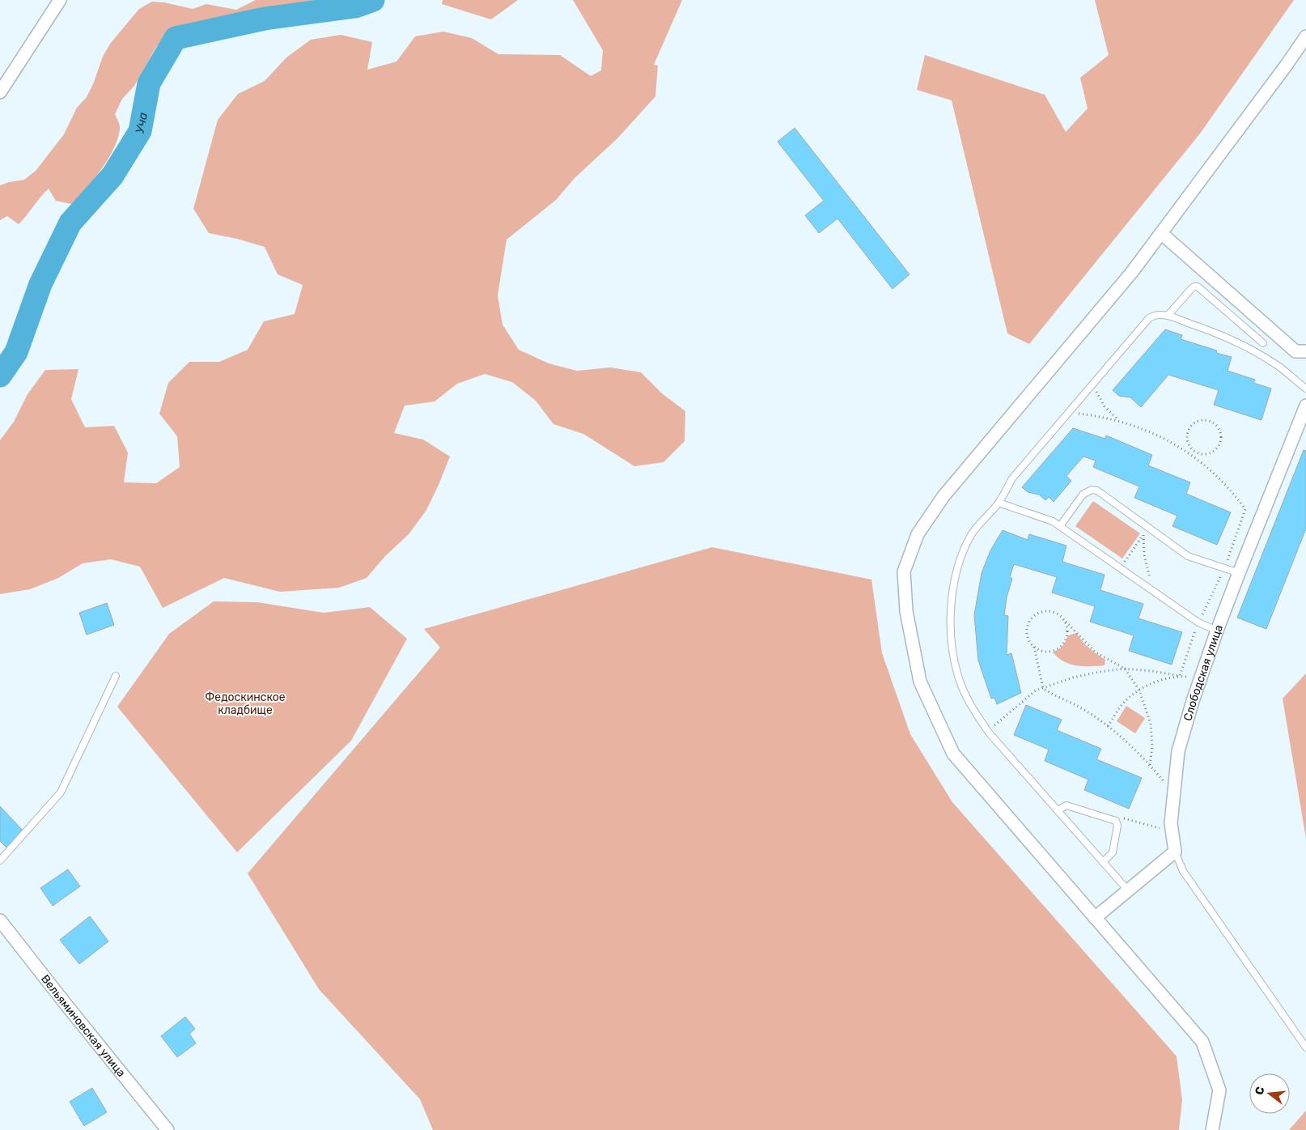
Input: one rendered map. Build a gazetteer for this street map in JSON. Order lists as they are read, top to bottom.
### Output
{
  "streets": {
    "street": ["Слободская улица", "Вельяминовская улица"]
  },
  "water": ["Уча"],
  "parks": ["Федоскинское кладбище"],
  "north": "left"
}
